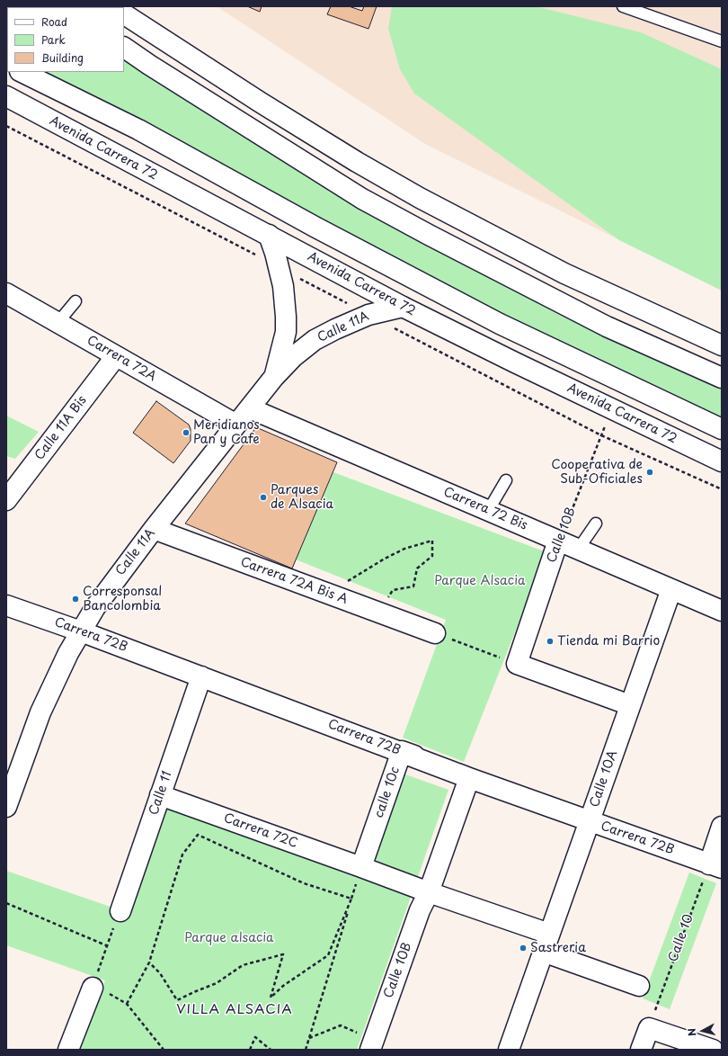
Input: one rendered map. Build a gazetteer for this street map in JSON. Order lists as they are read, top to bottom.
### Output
{
  "streets": {
    "main road": [
      "Avenida Carrera 72",
      "Calle 11A",
      "Carrera 72A",
      "Calle 11A Bis",
      "Carrera 72 Bis",
      "Calle 10B",
      "Carrera 72A Bis A",
      "Carrera 72B",
      "Calle 10A",
      "calle 10c",
      "Calle 11",
      "Carrera 72C"
    ],
    "path": ["Calle 10"]
  },
  "crossings": [
    ["Avenida Carrera 72", "Calle 11A"],
    ["Avenida Carrera 72", "Calle 10B"],
    ["Calle 11A", "Carrera 72A"],
    ["Calle 11A", "Carrera 72 Bis"],
    ["Calle 11A", "Carrera 72A Bis A"],
    ["Calle 11A", "Carrera 72B"],
    ["Carrera 72A", "Calle 11A Bis"],
    ["Carrera 72 Bis", "Calle 10B"],
    ["Carrera 72 Bis", "Calle 10A"],
    ["Carrera 72B", "Calle 10A"],
    ["Carrera 72B", "calle 10c"],
    ["Carrera 72B", "Calle 11"],
    ["Carrera 72B", "Calle 10"],
    ["calle 10c", "Carrera 72C"],
    ["Calle 11", "Carrera 72C"]
  ],
  "districts": ["VILLA ALSACIA"],
  "parks": ["Parque Alsacia", "Parque alsacia"],
  "places": [
    "Meridianos Pan y Cafe",
    "Cooperativa de Sub-Oficiales",
    "Parques de Alsacia",
    "Corresponsal Bancolombia",
    "Tienda mi Barrio",
    "Sastreria"
  ],
  "legend": ["Road", "Park", "Building"],
  "north": "left"
}
